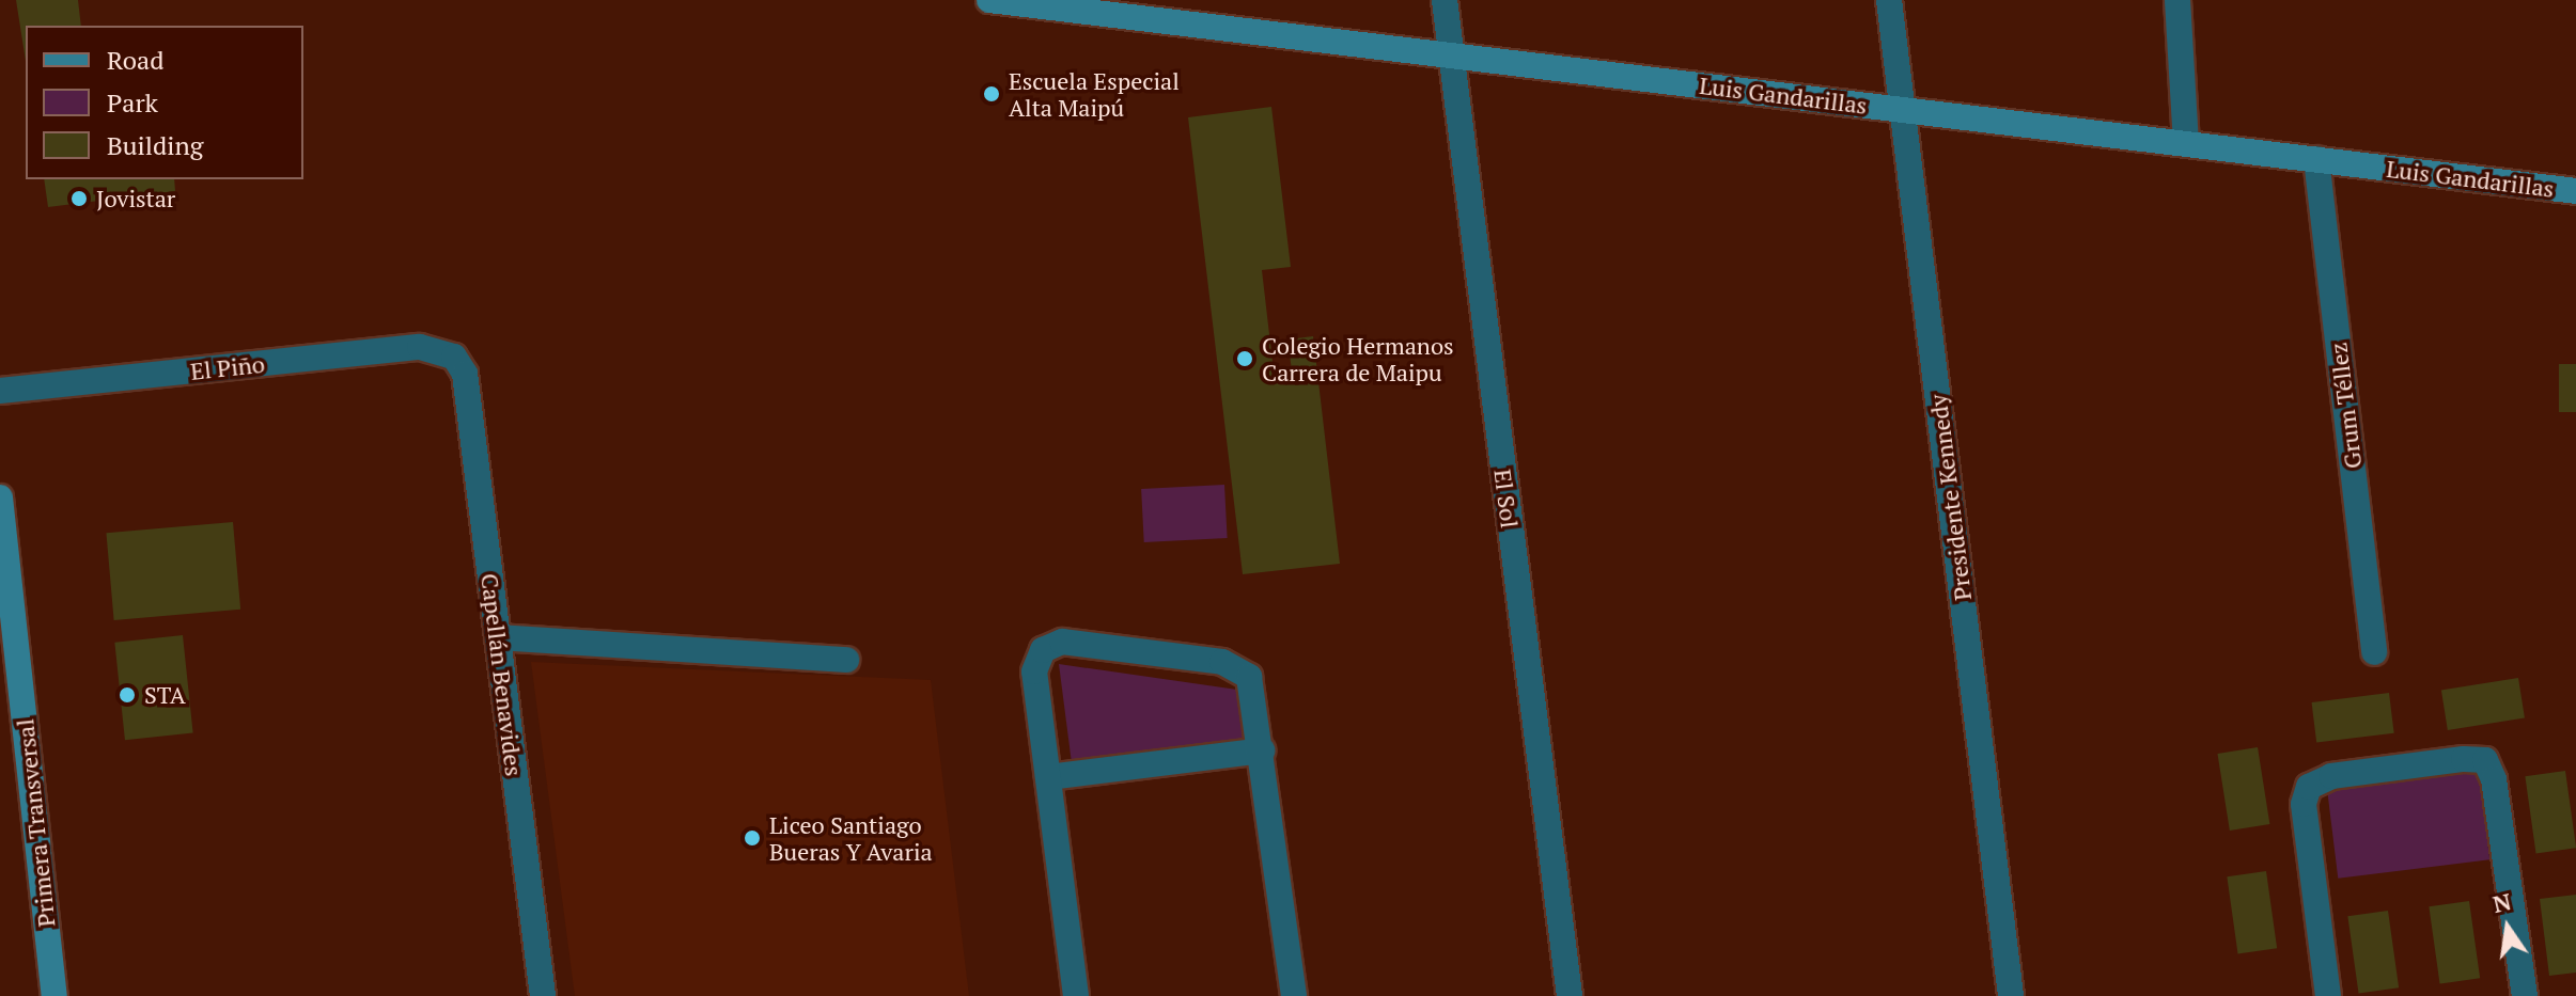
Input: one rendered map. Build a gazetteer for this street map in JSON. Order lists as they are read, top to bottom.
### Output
{
  "streets": {
    "street": [
      "Luis Gandarillas",
      "El Piño",
      "Grum Téllez",
      "Presidente Kennedy",
      "El Sol",
      "Capellán Benavides",
      "Primera Transversal"
    ]
  },
  "crossings": [
    ["Luis Gandarillas", "Grum Téllez"],
    ["Luis Gandarillas", "Presidente Kennedy"],
    ["Luis Gandarillas", "El Sol"],
    ["El Piño", "Capellán Benavides"]
  ],
  "places": [
    "Escuela Especial Alta Maipú",
    "Jovistar",
    "Colegio Hermanos Carrera de Maipu",
    "STA",
    "Liceo Santiago Bueras Y Avaria"
  ],
  "legend": ["Road", "Park", "Building"],
  "north": "top"
}
